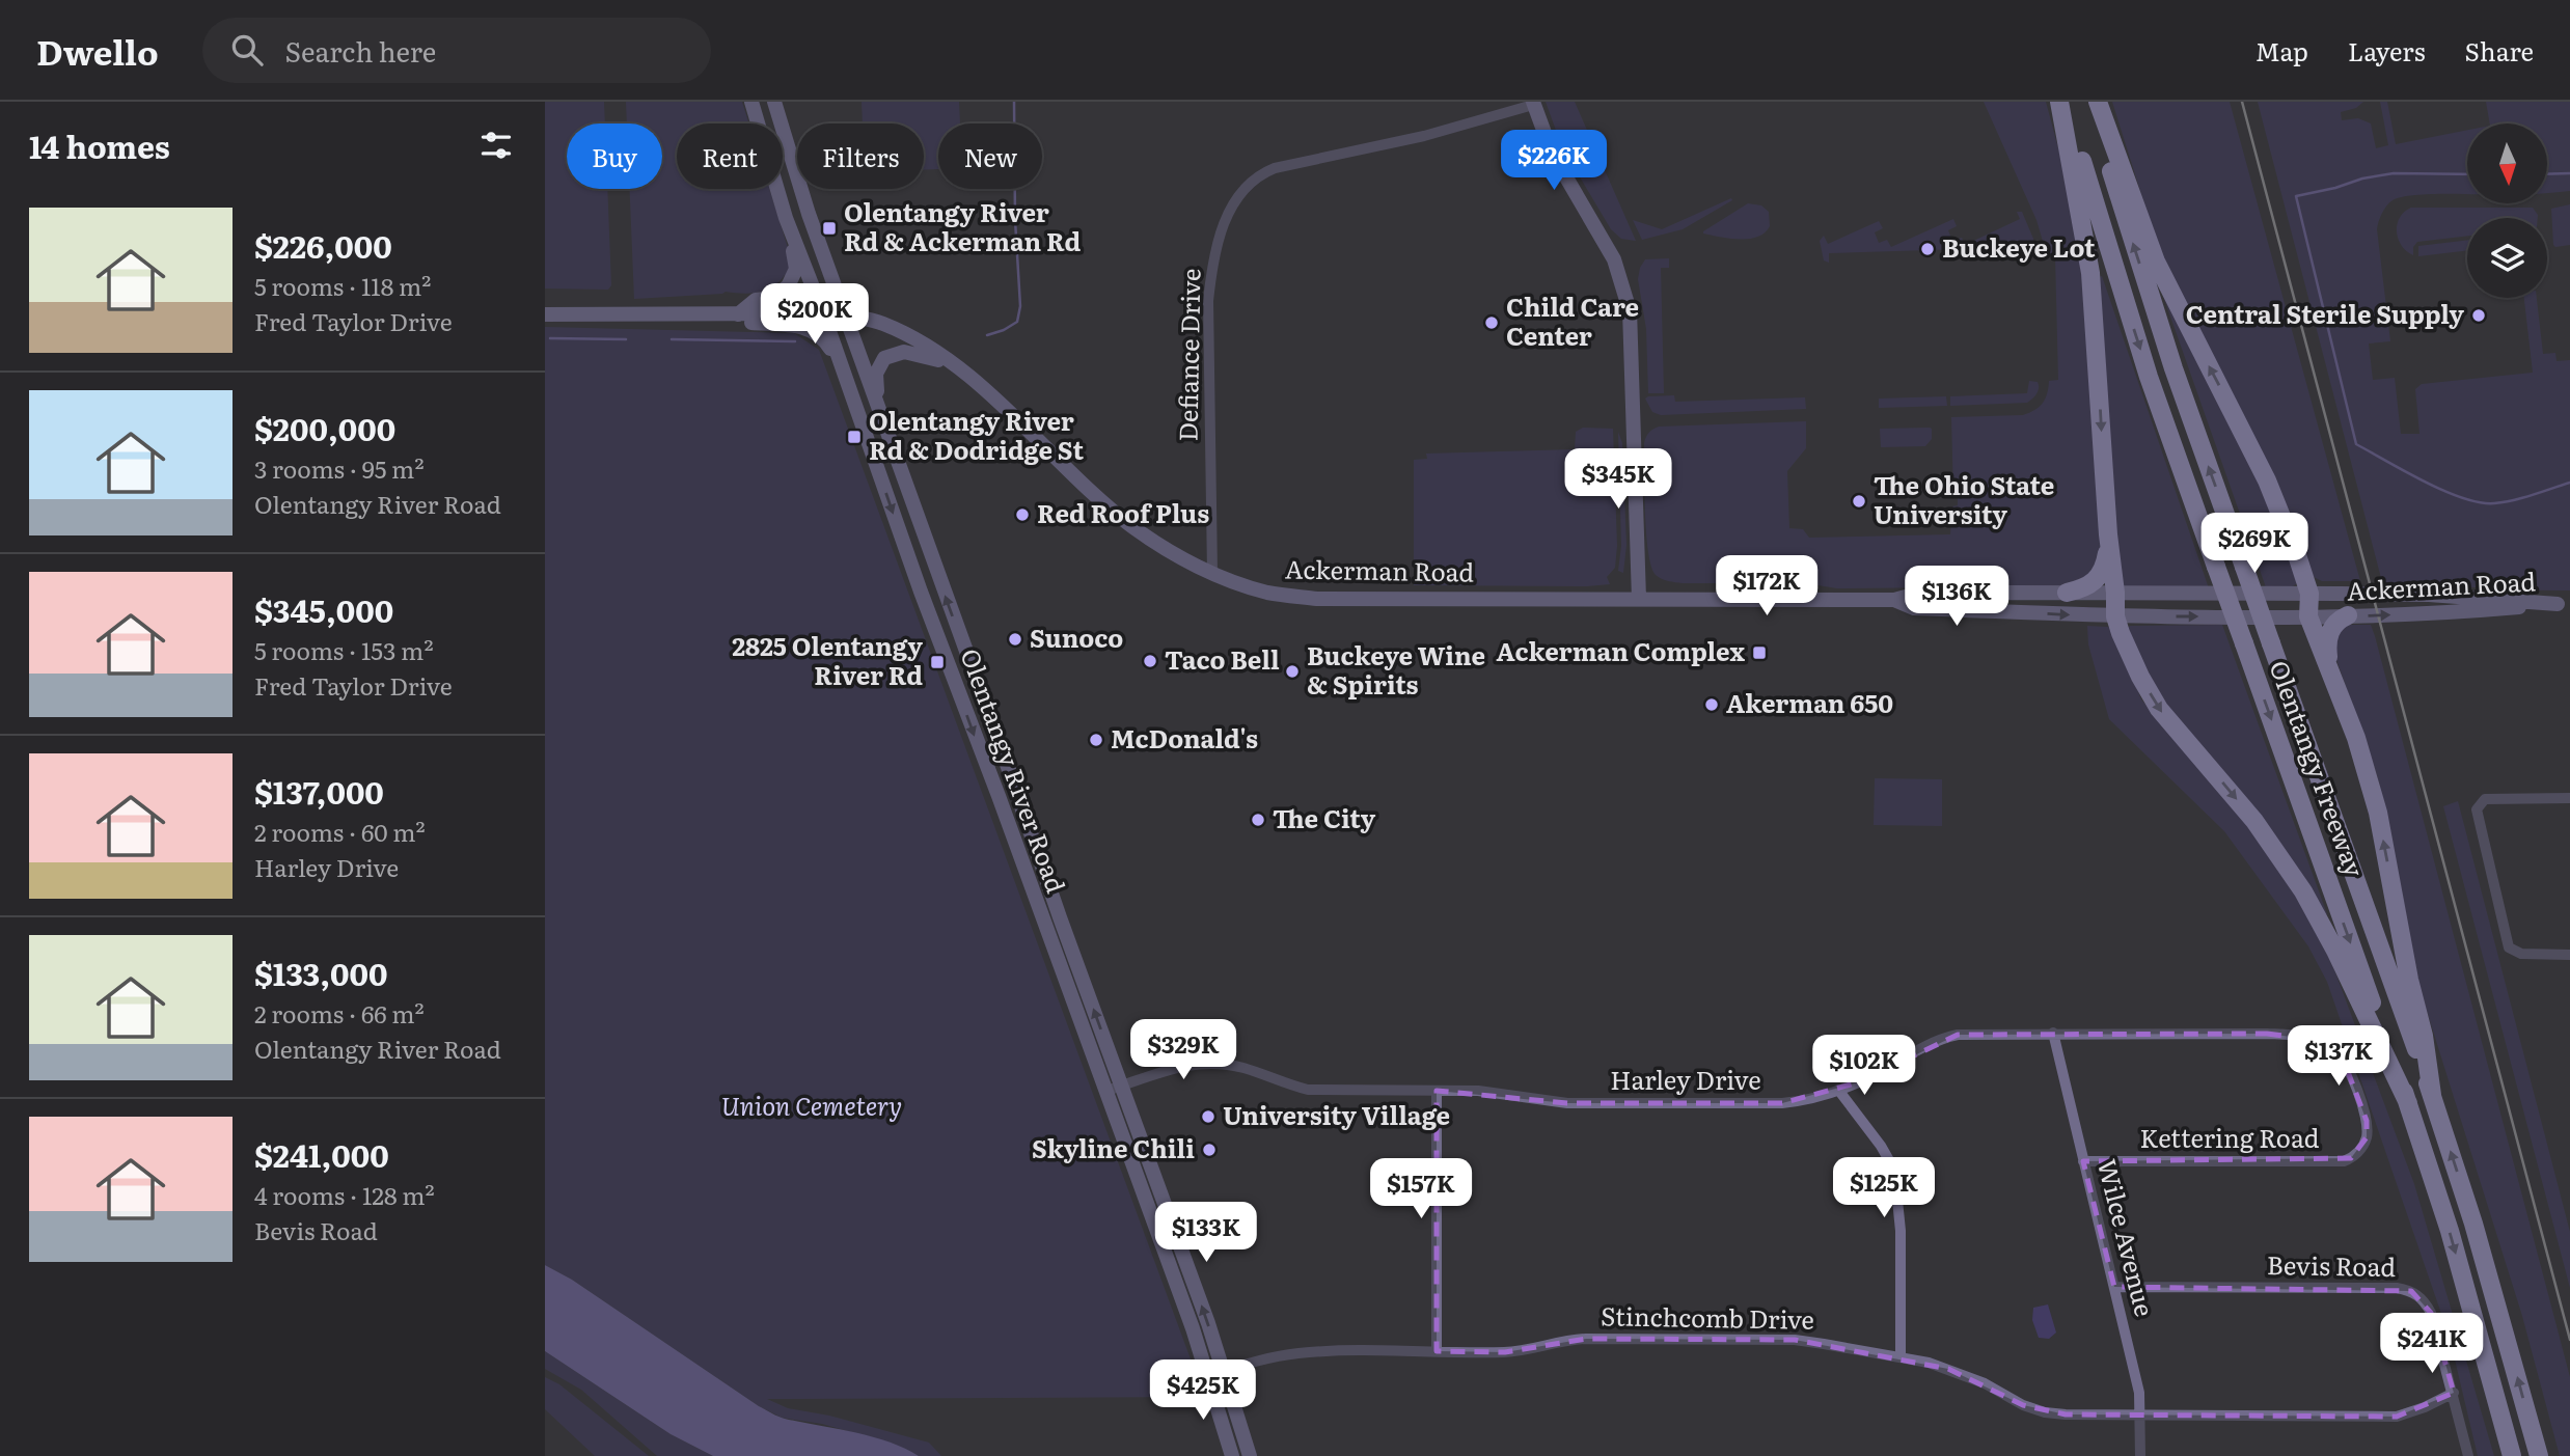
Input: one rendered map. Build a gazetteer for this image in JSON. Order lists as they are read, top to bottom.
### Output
{
  "streets": {
    "highway": ["Olentangy Freeway"],
    "main road": ["Ackerman Road", "Olentangy River Road"],
    "street": [
      "Defiance Drive",
      "Harley Drive",
      "Kettering Road",
      "Wilce Avenue",
      "Bevis Road",
      "Stinchcomb Drive"
    ]
  },
  "crossings": [
    ["Defiance Drive", "Ackerman Road"],
    ["Ackerman Road", "Olentangy River Road"],
    ["Olentangy River Road", "Harley Drive"],
    ["Olentangy River Road", "Stinchcomb Drive"],
    ["Harley Drive", "Kettering Road"],
    ["Harley Drive", "Wilce Avenue"],
    ["Kettering Road", "Wilce Avenue"],
    ["Wilce Avenue", "Bevis Road"],
    ["Wilce Avenue", "Stinchcomb Drive"],
    ["Bevis Road", "Stinchcomb Drive"]
  ],
  "parks": ["Union Cemetery"],
  "places": {
    "transit": [
      "Olentangy River Rd & Ackerman Rd",
      "Olentangy River Rd & Dodridge St",
      "Ackerman Complex",
      "2825 Olentangy River Rd"
    ],
    "other": [
      "Buckeye Lot",
      "Central Sterile Supply",
      "Child Care Center",
      "The Ohio State University",
      "Red Roof Plus",
      "Sunoco",
      "Taco Bell",
      "Buckeye Wine & Spirits",
      "Akerman 650",
      "McDonald's",
      "The City",
      "University Village",
      "Skyline Chili"
    ]
  },
  "north": "bottom",
  "page": {
    "header": "Dwello",
    "search": "Search here",
    "nav": ["Map", "Layers", "Share"],
    "heading": "14 homes",
    "chip": [
      "Buy",
      "Rent",
      "Filters",
      "New"
    ],
    "price": [
      "$226K",
      "$200K",
      "$345K",
      "$269K",
      "$172K",
      "$136K",
      "$329K",
      "$137K",
      "$102K",
      "$125K",
      "$157K",
      "$133K",
      "$241K",
      "$425K"
    ],
    "list": [
      {
        "name": "$226,000",
        "note": "5 rooms · 118 m² · Fred Taylor Drive"
      },
      {
        "name": "$200,000",
        "note": "3 rooms · 95 m² · Olentangy River Road"
      },
      {
        "name": "$345,000",
        "note": "5 rooms · 153 m² · Fred Taylor Drive"
      },
      {
        "name": "$137,000",
        "note": "2 rooms · 60 m² · Harley Drive"
      },
      {
        "name": "$133,000",
        "note": "2 rooms · 66 m² · Olentangy River Road"
      },
      {
        "name": "$241,000",
        "note": "4 rooms · 128 m² · Bevis Road"
      }
    ]
  }
}
